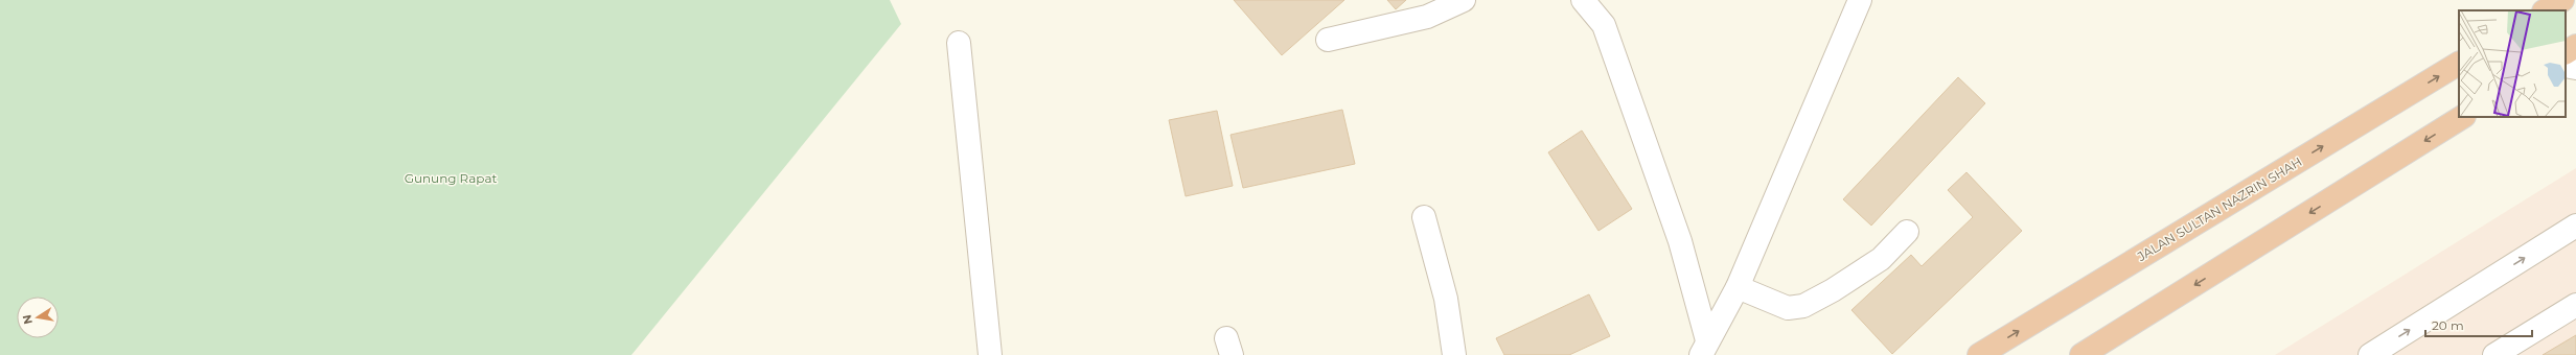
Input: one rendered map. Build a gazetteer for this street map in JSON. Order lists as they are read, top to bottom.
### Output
{
  "streets": {
    "highway": ["JALAN SULTAN NAZRIN SHAH"]
  },
  "parks": ["Gunung Rapat"],
  "scale_bar": "20 m",
  "north": "left"
}
